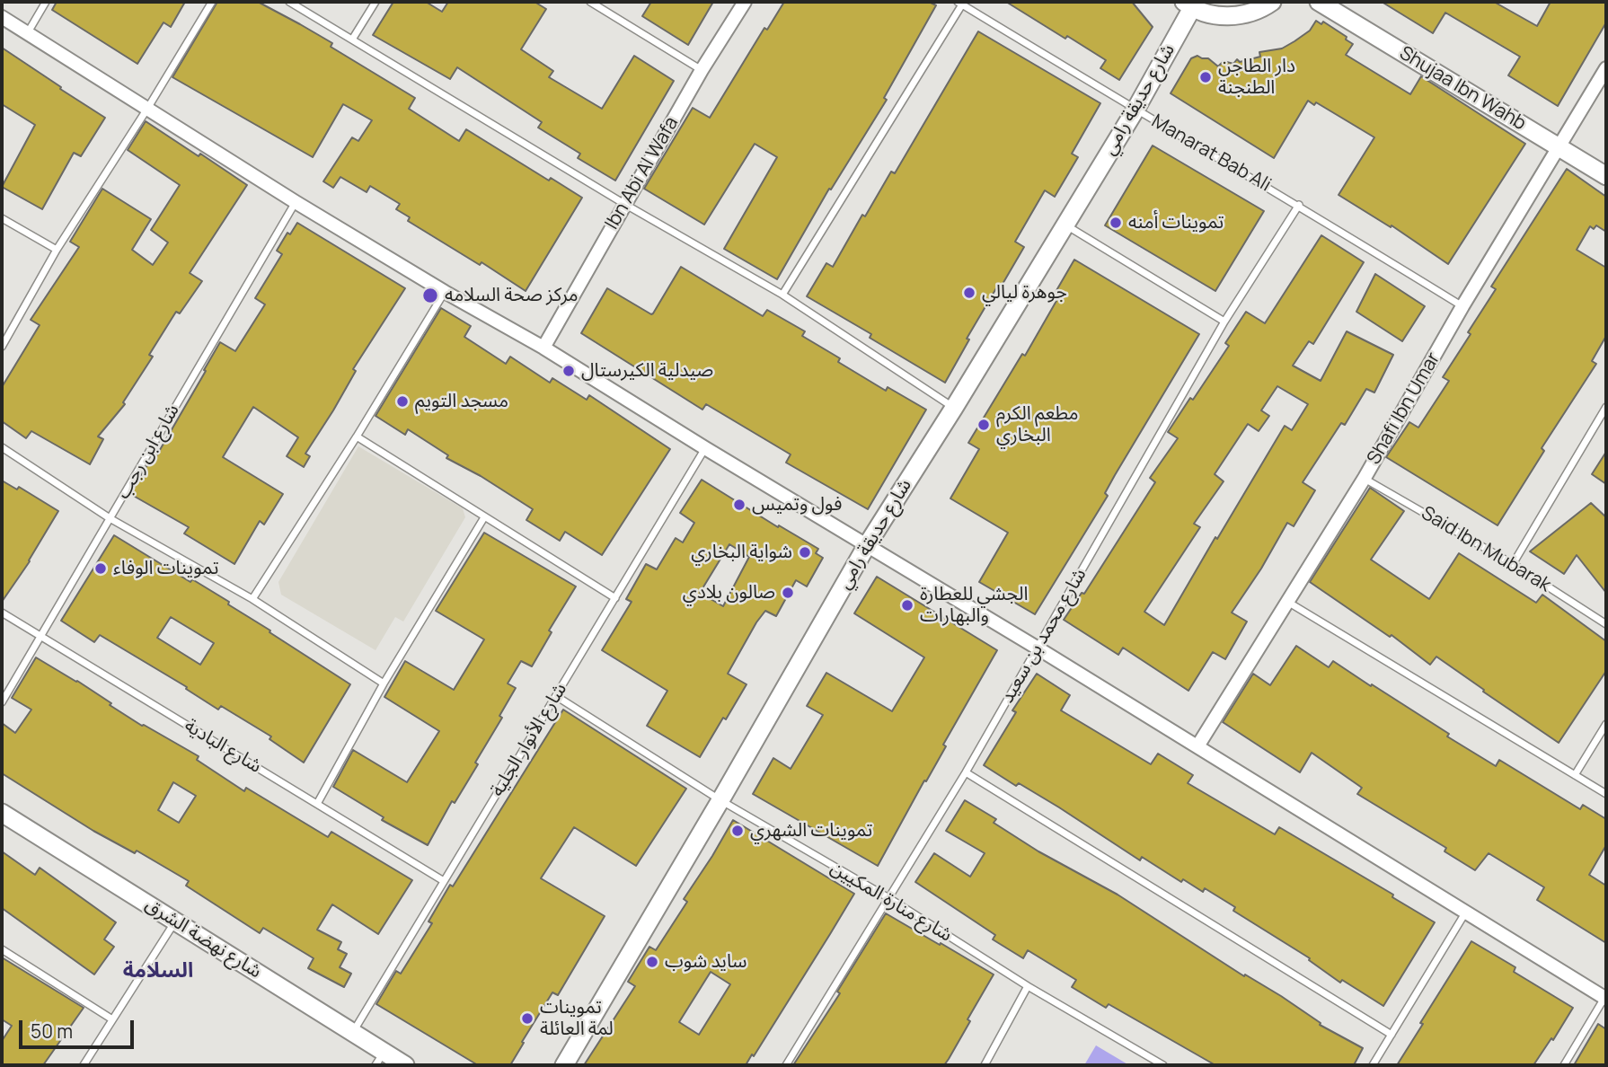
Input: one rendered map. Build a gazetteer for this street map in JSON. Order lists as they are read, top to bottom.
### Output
{
  "streets": {
    "street": [
      "Shujaa Ibn Wahb",
      "شارع حديقة رامي",
      "Ibn Abi Al Wafa",
      "Shafi Ibn Umar",
      "شارع نهضة الشرق"
    ],
    "lane": [
      "Manarat Bab Ali",
      "شارع ابن رجب",
      "Said Ibn Mubarak",
      "شارع محمد بن سعيد",
      "شارع الأنوار الجلية",
      "شارع البادية",
      "شارع منارة المكيين"
    ]
  },
  "crossings": [
    ["Shujaa Ibn Wahb", "Shafi Ibn Umar"],
    ["شارع حديقة رامي", "Manarat Bab Ali"],
    ["شارع حديقة رامي", "شارع منارة المكيين"],
    ["Manarat Bab Ali", "Shafi Ibn Umar"],
    ["Manarat Bab Ali", "شارع محمد بن سعيد"],
    ["Shafi Ibn Umar", "Said Ibn Mubarak"],
    ["شارع ابن رجب", "شارع البادية"],
    ["شارع محمد بن سعيد", "شارع منارة المكيين"],
    ["شارع الأنوار الجلية", "شارع البادية"],
    ["شارع الأنوار الجلية", "شارع منارة المكيين"],
    ["شارع الأنوار الجلية", "شارع نهضة الشرق"]
  ],
  "districts": ["السلامة"],
  "places": [
    "دار الطاجن الطنجنة",
    "تموينات أمنه",
    "جوهرة ليالي",
    "مركز صحة السلامه",
    "صيدلية الكيرستال",
    "مسجد التويم",
    "مطعم الكرم البخاري",
    "فول وتميس",
    "شواية البخاري",
    "تموينات الوفاء",
    "صالون بلادي",
    "الجشي للعطارة والبهارات",
    "تموينات الشهري",
    "سايد شوب",
    "تموينات لمة العائلة"
  ],
  "scale_bar": "50 m"
}
